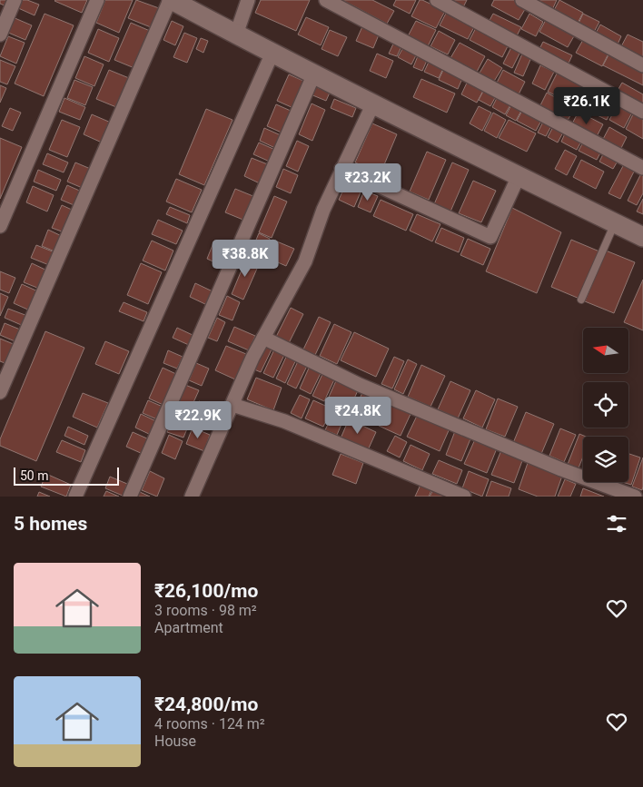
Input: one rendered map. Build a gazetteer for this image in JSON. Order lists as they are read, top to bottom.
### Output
{
  "scale_bar": "50 m",
  "north": "left",
  "page": {
    "price": [
      "₹26.1K",
      "₹23.2K",
      "₹38.8K",
      "₹24.8K",
      "₹22.9K"
    ],
    "scale": "50 m",
    "heading": "5 homes",
    "list": [
      {
        "name": "₹26,100/mo",
        "note": "3 rooms · 98 m² · Apartment"
      },
      {
        "name": "₹24,800/mo",
        "note": "4 rooms · 124 m² · House"
      }
    ]
  }
}
